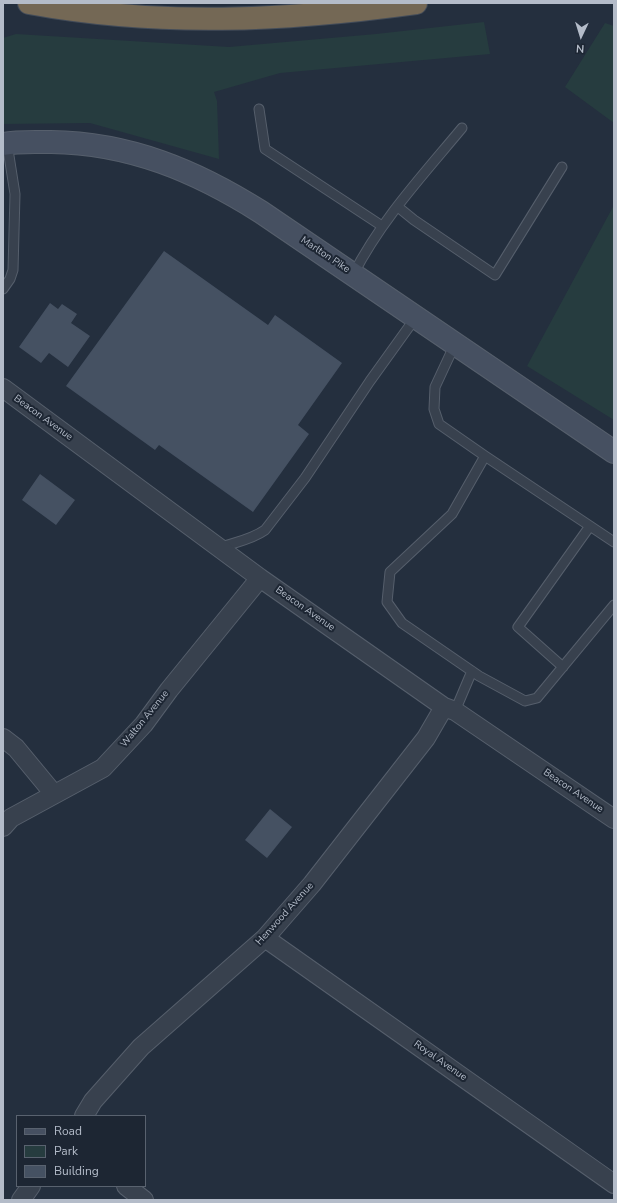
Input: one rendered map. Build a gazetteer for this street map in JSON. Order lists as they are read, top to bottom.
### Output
{
  "streets": {
    "main road": ["Marlton Pike"],
    "street": [
      "Beacon Avenue",
      "Walton Avenue",
      "Henwood Avenue",
      "Royal Avenue"
    ]
  },
  "crossings": [
    ["Beacon Avenue", "Walton Avenue"],
    ["Beacon Avenue", "Henwood Avenue"],
    ["Henwood Avenue", "Royal Avenue"]
  ],
  "legend": ["Road", "Park", "Building"],
  "north": "bottom"
}
